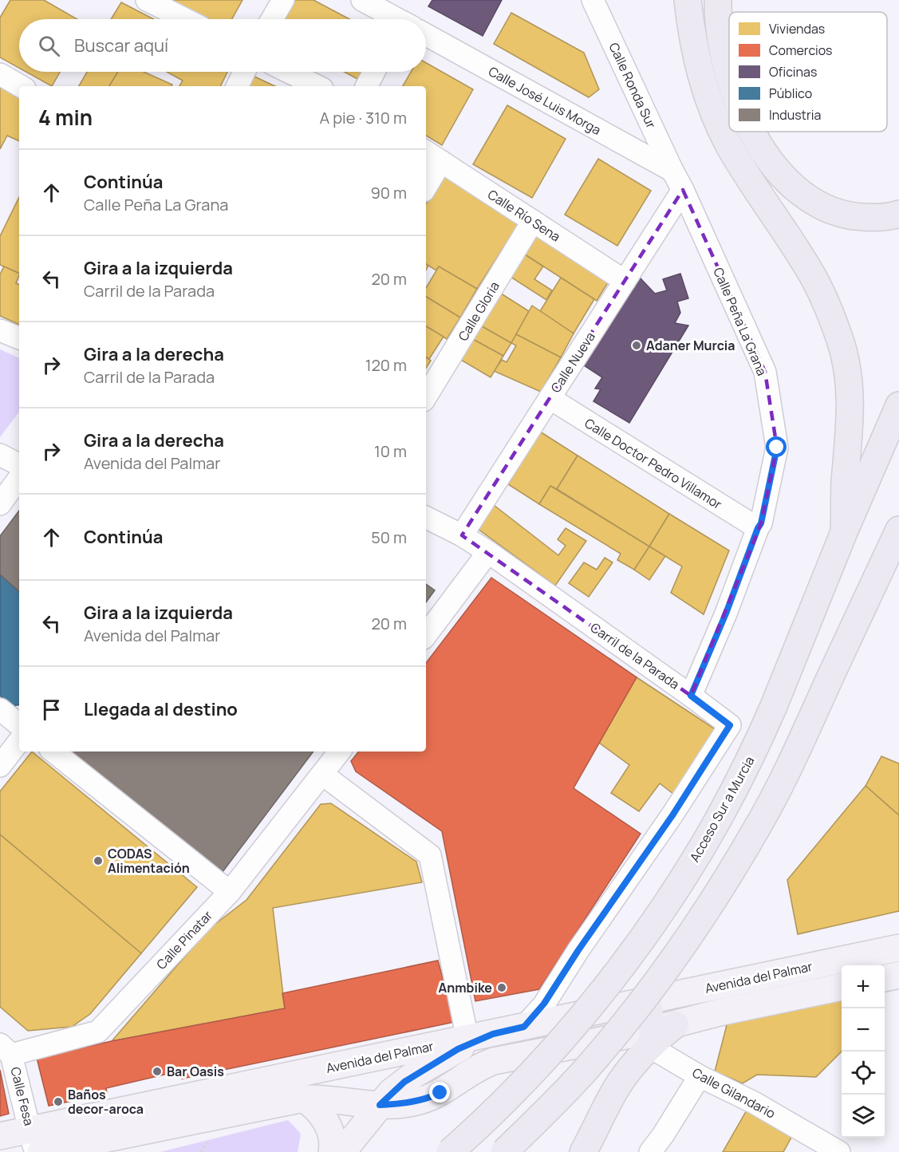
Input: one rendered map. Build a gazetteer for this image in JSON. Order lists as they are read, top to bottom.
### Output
{
  "streets": {
    "highway": ["Acceso Sur a Murcia"],
    "main road": ["Avenida del Palmar"],
    "street": [
      "Calle Ronda Sur",
      "Calle José Luis Morga",
      "Calle Río Sena",
      "Calle Gloria",
      "Calle Peña La Grana",
      "Calle Nueva",
      "Calle Doctor Pedro Villamor",
      "Carril de la Parada",
      "Calle Pinatar",
      "Calle Gilandario",
      "Calle Fesa"
    ]
  },
  "crossings": [
    ["Calle Ronda Sur", "Calle José Luis Morga"],
    ["Calle Ronda Sur", "Calle Peña La Grana"],
    ["Calle José Luis Morga", "Calle Peña La Grana"],
    ["Calle Río Sena", "Calle Gloria"],
    ["Calle Río Sena", "Calle Nueva"],
    ["Calle Peña La Grana", "Calle Nueva"],
    ["Calle Peña La Grana", "Calle Doctor Pedro Villamor"],
    ["Calle Peña La Grana", "Carril de la Parada"],
    ["Calle Nueva", "Calle Doctor Pedro Villamor"],
    ["Calle Nueva", "Carril de la Parada"],
    ["Carril de la Parada", "Avenida del Palmar"],
    ["Calle Pinatar", "Calle Fesa"],
    ["Avenida del Palmar", "Calle Gilandario"],
    ["Avenida del Palmar", "Calle Fesa"]
  ],
  "places": [
    "Adaner Murcia",
    "CODAS Alimentación",
    "Anmbike",
    "Bar Oasis",
    "Baños decor-aroca"
  ],
  "legend": [
    "Viviendas",
    "Comercios",
    "Oficinas",
    "Público",
    "Industria"
  ],
  "page": {
    "search": "Buscar aquí",
    "heading": ["4 min", "A pie · 310 m"],
    "list": [
      ["Continúa", "Calle Peña La Grana", "90 m"],
      ["Gira a la izquierda", "Carril de la Parada", "20 m"],
      ["Gira a la derecha", "Carril de la Parada", "120 m"],
      ["Gira a la derecha", "Avenida del Palmar", "10 m"],
      ["Continúa", "50 m"],
      ["Gira a la izquierda", "Avenida del Palmar", "20 m"],
      "Llegada al destino"
    ],
    "map_buttons": ["+", "−"]
  }
}
